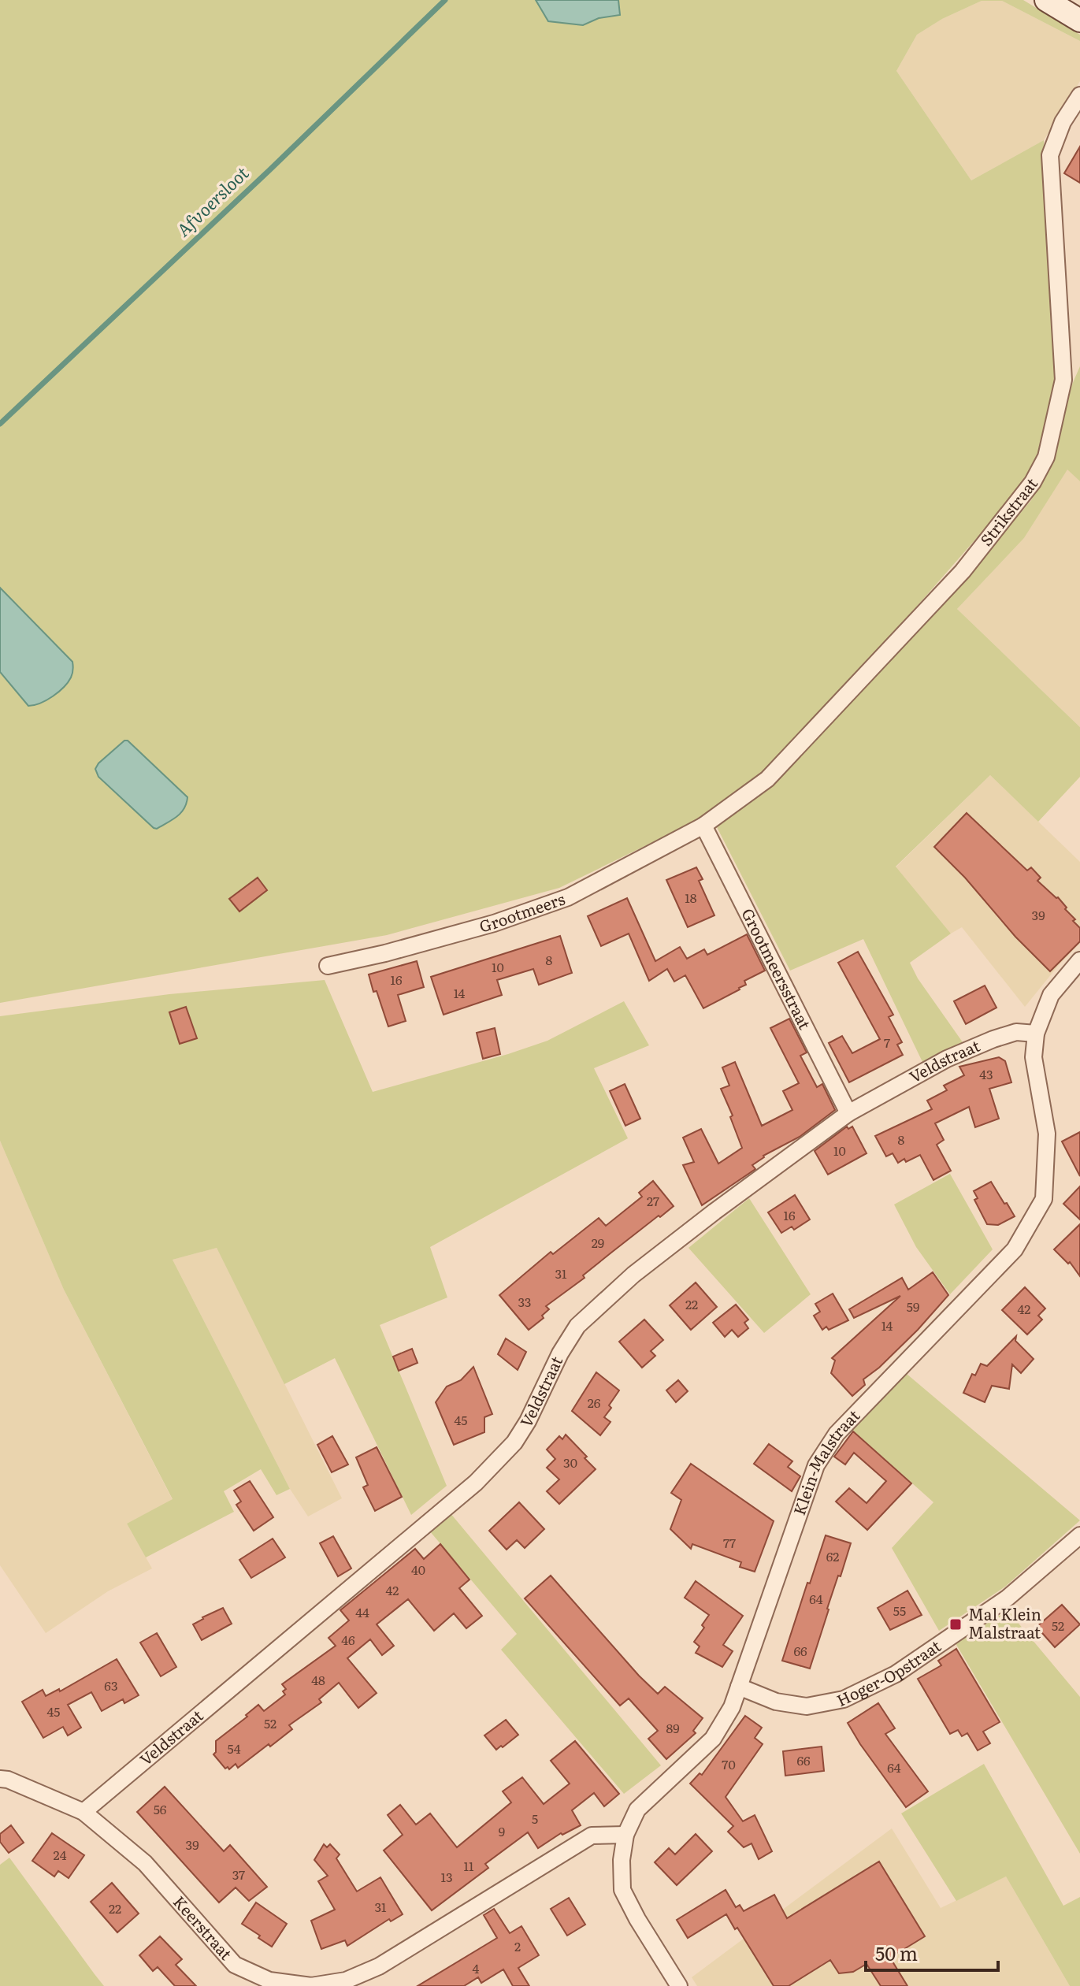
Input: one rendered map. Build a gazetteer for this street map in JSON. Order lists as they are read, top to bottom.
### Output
{
  "streets": {
    "street": [
      "Strikstraat",
      "Grootmeers",
      "Grootmeersstraat",
      "Veldstraat",
      "Klein-Malstraat",
      "Hoger-Opstraat",
      "Keerstraat"
    ]
  },
  "crossings": [
    ["Strikstraat", "Grootmeers"],
    ["Strikstraat", "Grootmeersstraat"],
    ["Grootmeers", "Grootmeersstraat"],
    ["Grootmeersstraat", "Veldstraat"],
    ["Veldstraat", "Klein-Malstraat"],
    ["Veldstraat", "Keerstraat"],
    ["Klein-Malstraat", "Hoger-Opstraat"],
    ["Klein-Malstraat", "Keerstraat"]
  ],
  "water": ["Afvoersloot"],
  "places": {
    "transit": ["Mal Klein Malstraat"]
  },
  "house_numbers": [
    "18",
    "39",
    "8",
    "10",
    "16",
    "14",
    "7",
    "43",
    "8",
    "10",
    "27",
    "16",
    "29",
    "31",
    "33",
    "22",
    "59",
    "42",
    "14",
    "26",
    "45",
    "30",
    "77",
    "62",
    "40",
    "42",
    "64",
    "55",
    "44",
    "52",
    "46",
    "66",
    "48",
    "63",
    "45",
    "52",
    "89",
    "54",
    "66",
    "70",
    "64",
    "56",
    "5",
    "9",
    "39",
    "24",
    "11",
    "37",
    "13",
    "31",
    "22",
    "2",
    "4"
  ],
  "scale_bar": "50 m"
}
